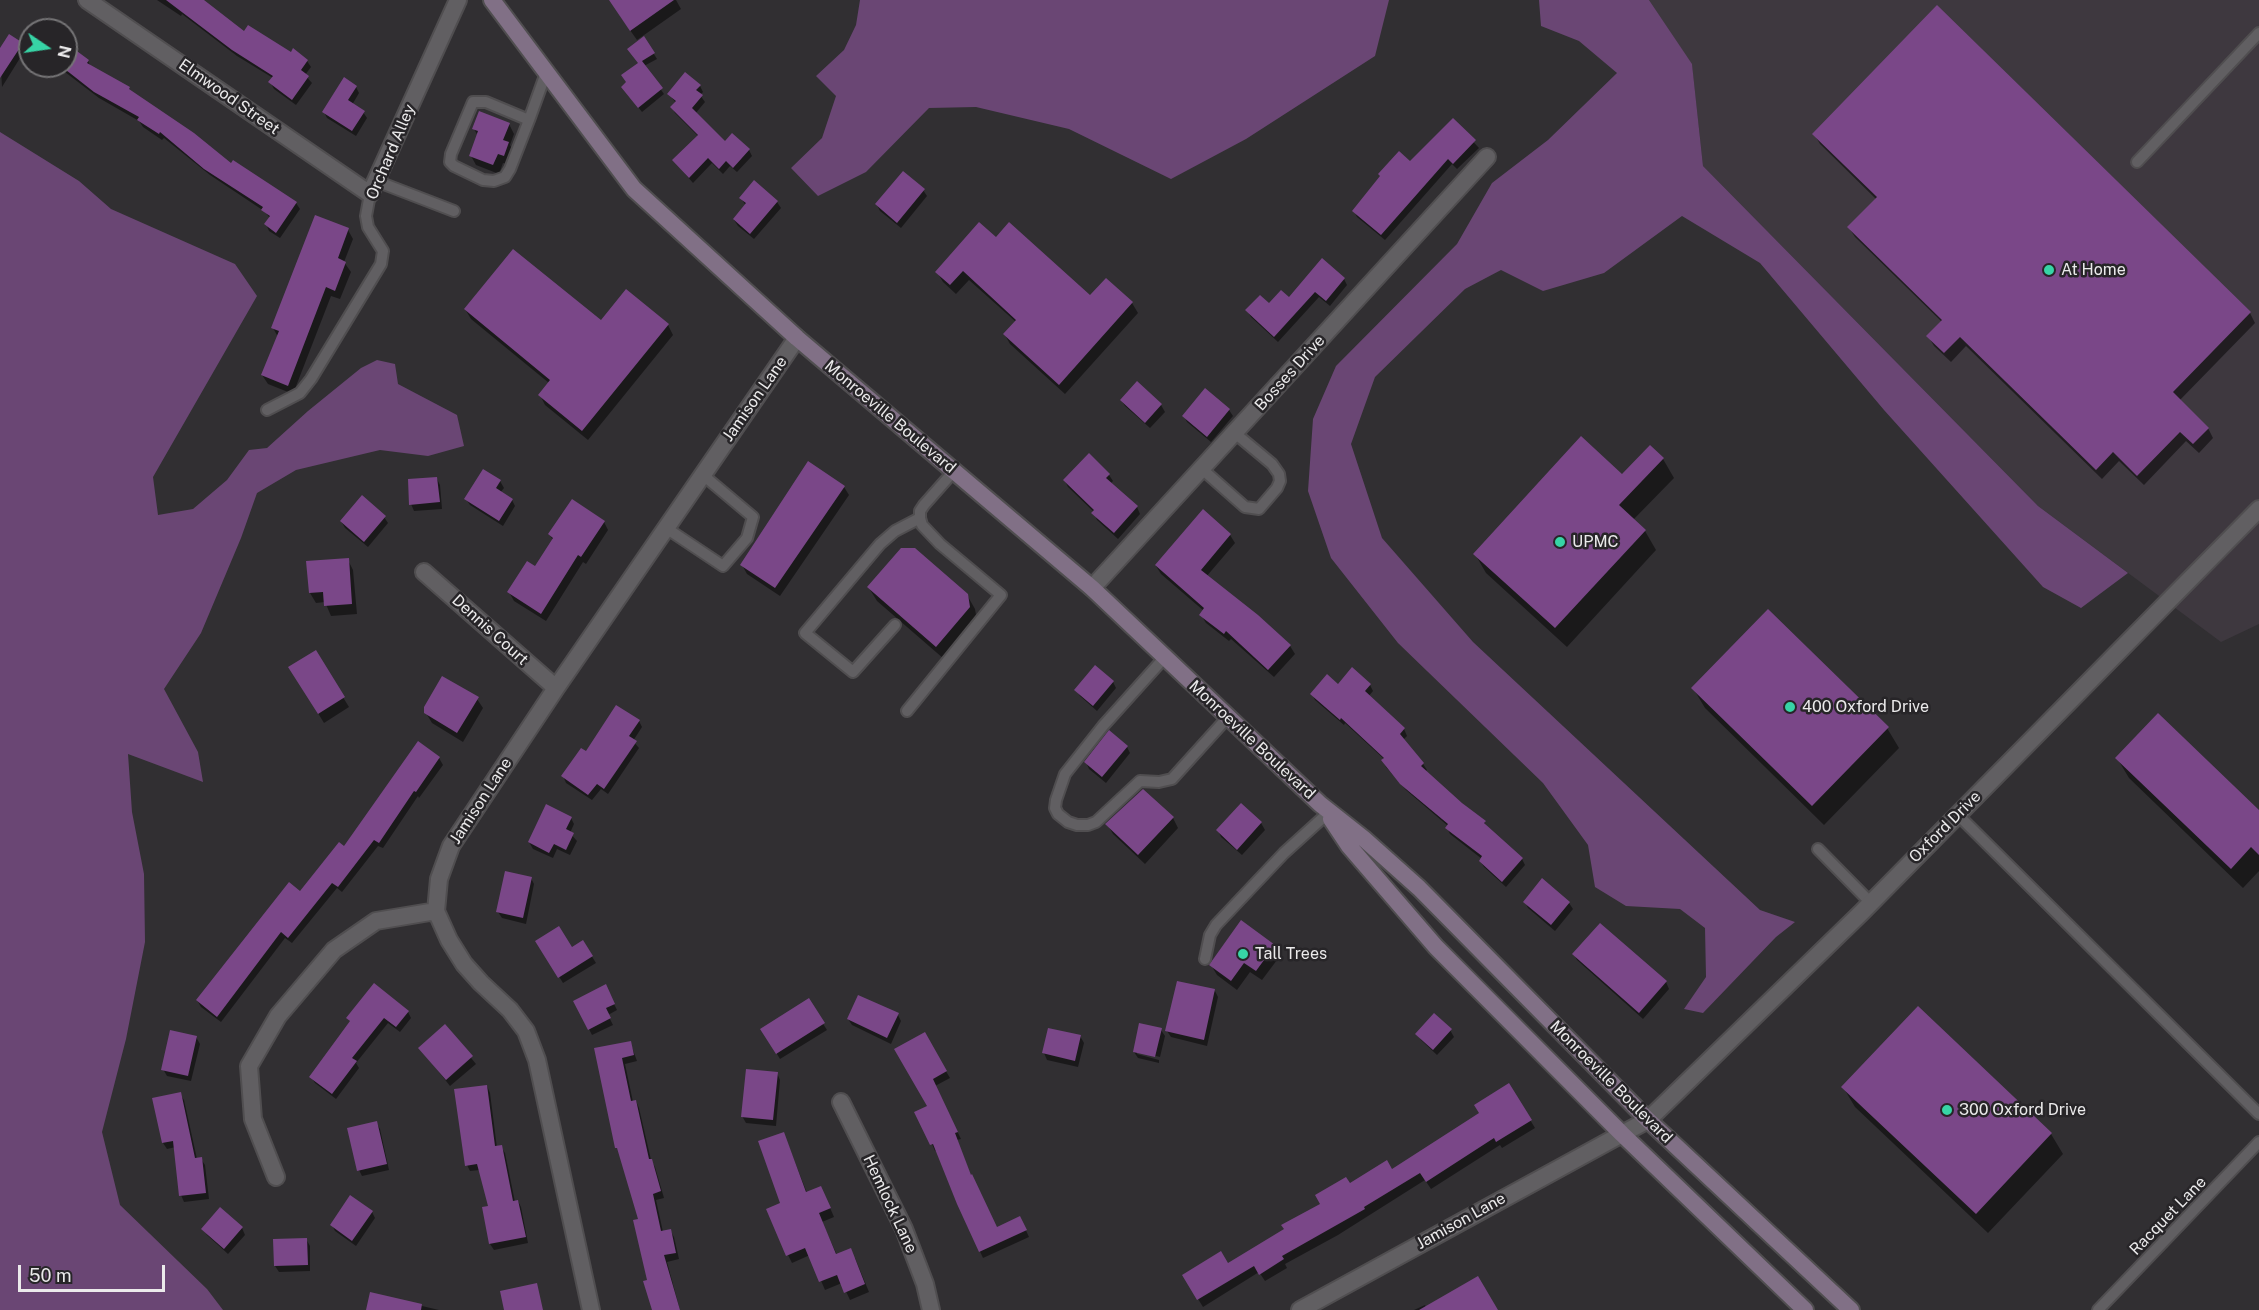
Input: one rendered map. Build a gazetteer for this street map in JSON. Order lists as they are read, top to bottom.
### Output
{
  "streets": {
    "main road": ["Monroeville Boulevard"],
    "street": [
      "Elmwood Street",
      "Orchard Alley",
      "Bosses Drive",
      "Jamison Lane",
      "Dennis Court",
      "Oxford Drive",
      "Hemlock Lane"
    ],
    "lane": ["Racquet Lane"]
  },
  "crossings": [
    ["Elmwood Street", "Orchard Alley"],
    ["Bosses Drive", "Monroeville Boulevard"],
    ["Jamison Lane", "Monroeville Boulevard"],
    ["Jamison Lane", "Dennis Court"],
    ["Jamison Lane", "Oxford Drive"],
    ["Monroeville Boulevard", "Oxford Drive"]
  ],
  "places": [
    "At Home",
    "UPMC",
    "400 Oxford Drive",
    "Tall Trees",
    "300 Oxford Drive"
  ],
  "scale_bar": "50 m",
  "north": "right"
}
